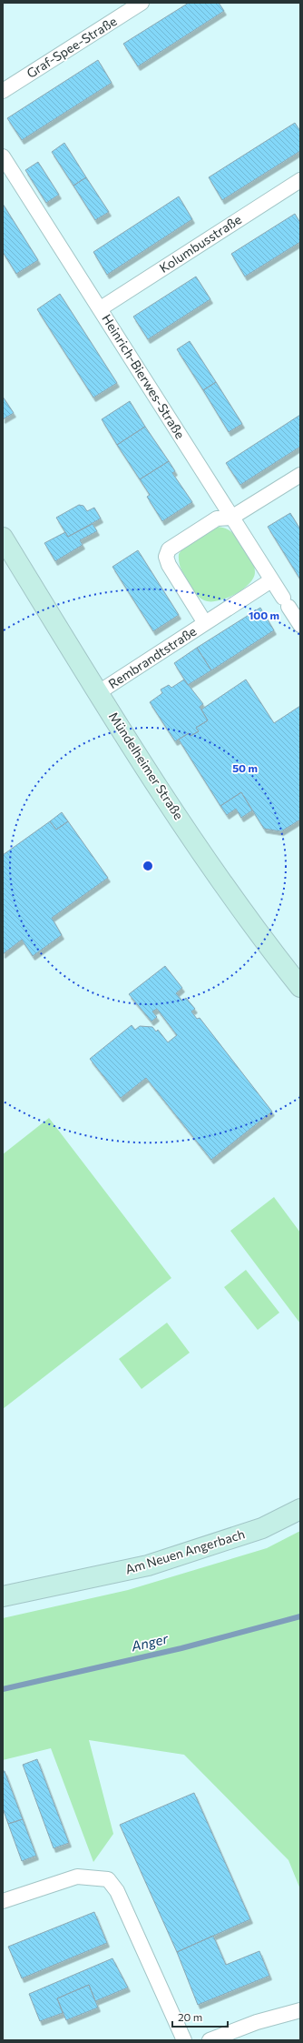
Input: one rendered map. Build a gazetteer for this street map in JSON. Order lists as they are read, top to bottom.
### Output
{
  "streets": {
    "main road": ["Mündelheimer Straße", "Am Neuen Angerbach"],
    "street": [
      "Graf-Spee-Straße",
      "Kolumbusstraße",
      "Heinrich-Bierwes-Straße",
      "Rembrandtstraße"
    ]
  },
  "crossings": [
    ["Kolumbusstraße", "Heinrich-Bierwes-Straße"],
    ["Heinrich-Bierwes-Straße", "Rembrandtstraße"],
    ["Rembrandtstraße", "Mündelheimer Straße"]
  ],
  "water": ["Anger"],
  "scale_bar": "20 m",
  "rings": ["100 m", "50 m"]
}
